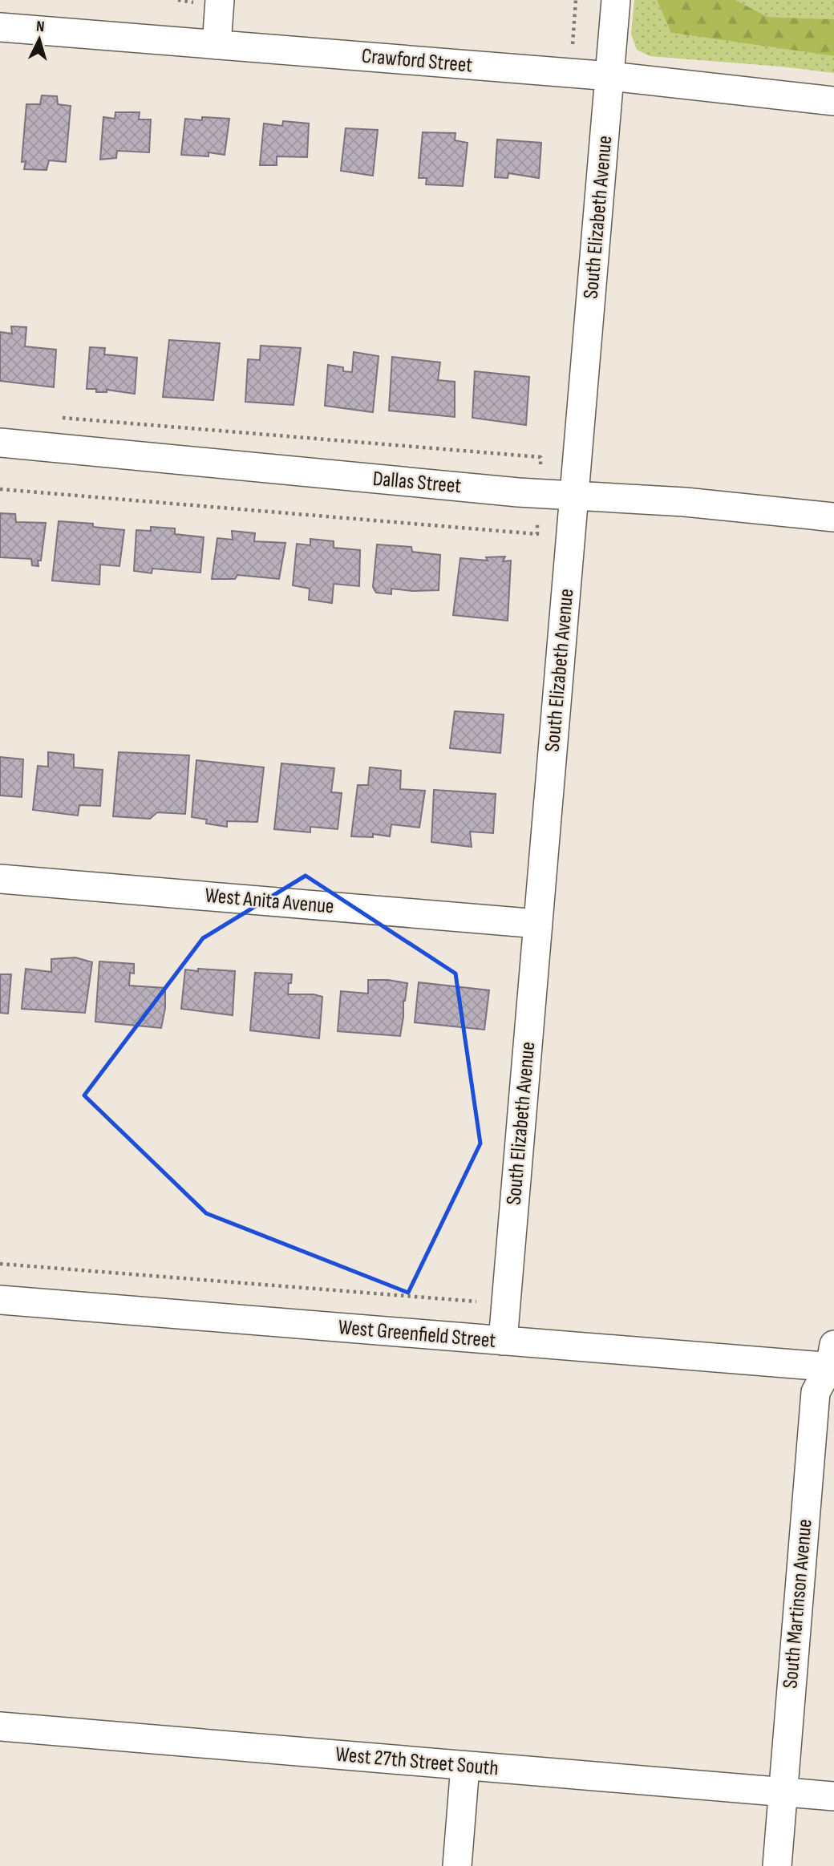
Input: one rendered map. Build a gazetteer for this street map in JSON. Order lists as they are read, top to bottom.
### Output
{
  "streets": {
    "street": [
      "Crawford Street",
      "South Elizabeth Avenue",
      "Dallas Street",
      "West Anita Avenue",
      "West Greenfield Street",
      "South Martinson Avenue",
      "West 27th Street South"
    ]
  },
  "crossings": [
    ["Crawford Street", "South Elizabeth Avenue"],
    ["South Elizabeth Avenue", "Dallas Street"],
    ["South Elizabeth Avenue", "West Anita Avenue"],
    ["South Elizabeth Avenue", "West Greenfield Street"],
    ["West Greenfield Street", "South Martinson Avenue"],
    ["South Martinson Avenue", "West 27th Street South"]
  ],
  "north": "top"
}
